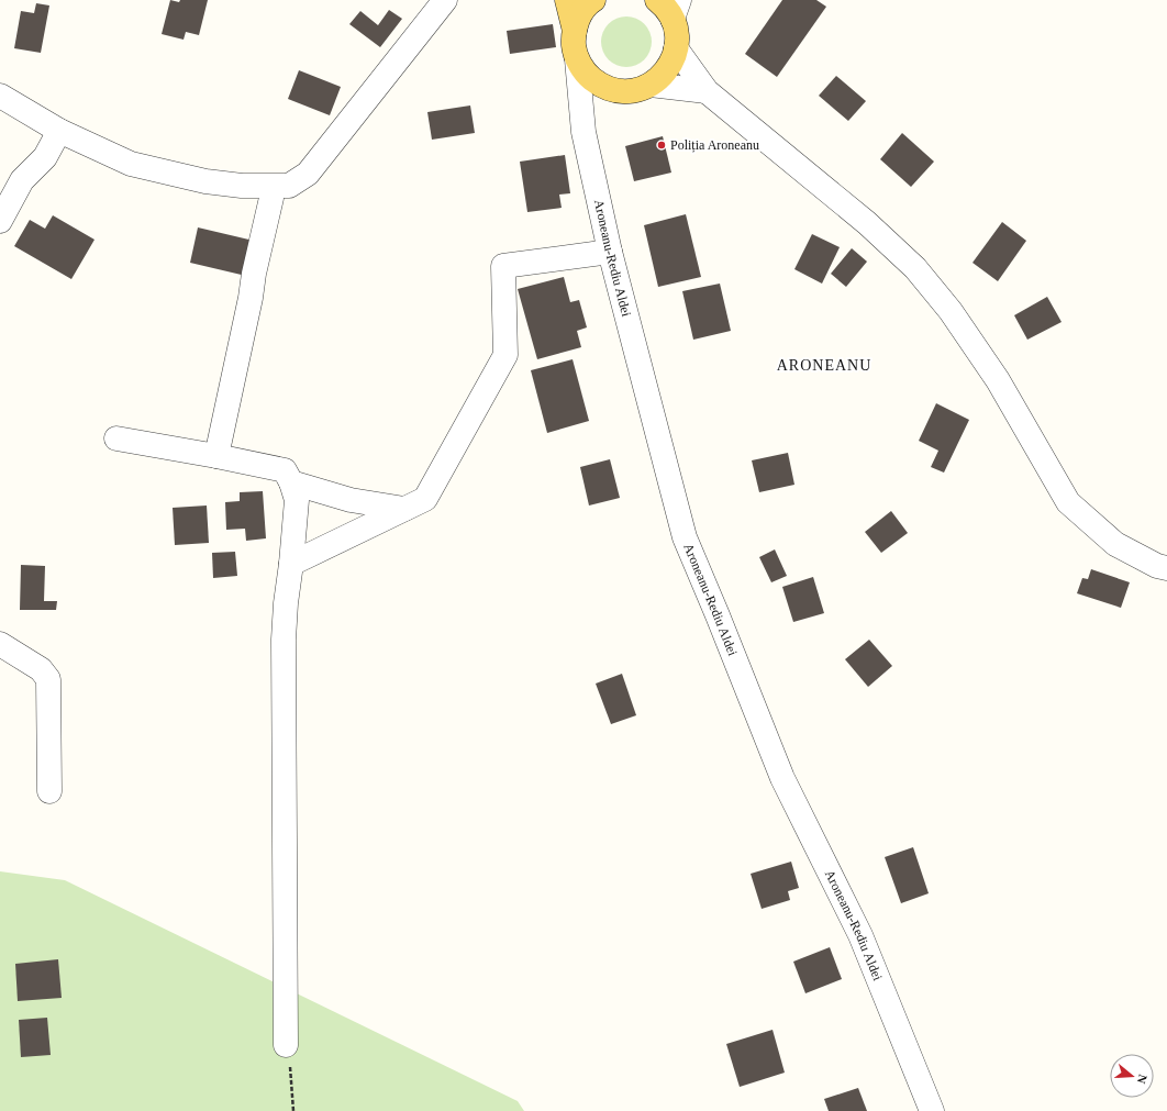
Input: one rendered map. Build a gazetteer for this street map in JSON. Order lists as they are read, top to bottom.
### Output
{
  "streets": {
    "street": ["Aroneanu-Rediu Aldei"]
  },
  "districts": ["ARONEANU"],
  "places": ["Poliția Aroneanu"],
  "north": "right"
}
